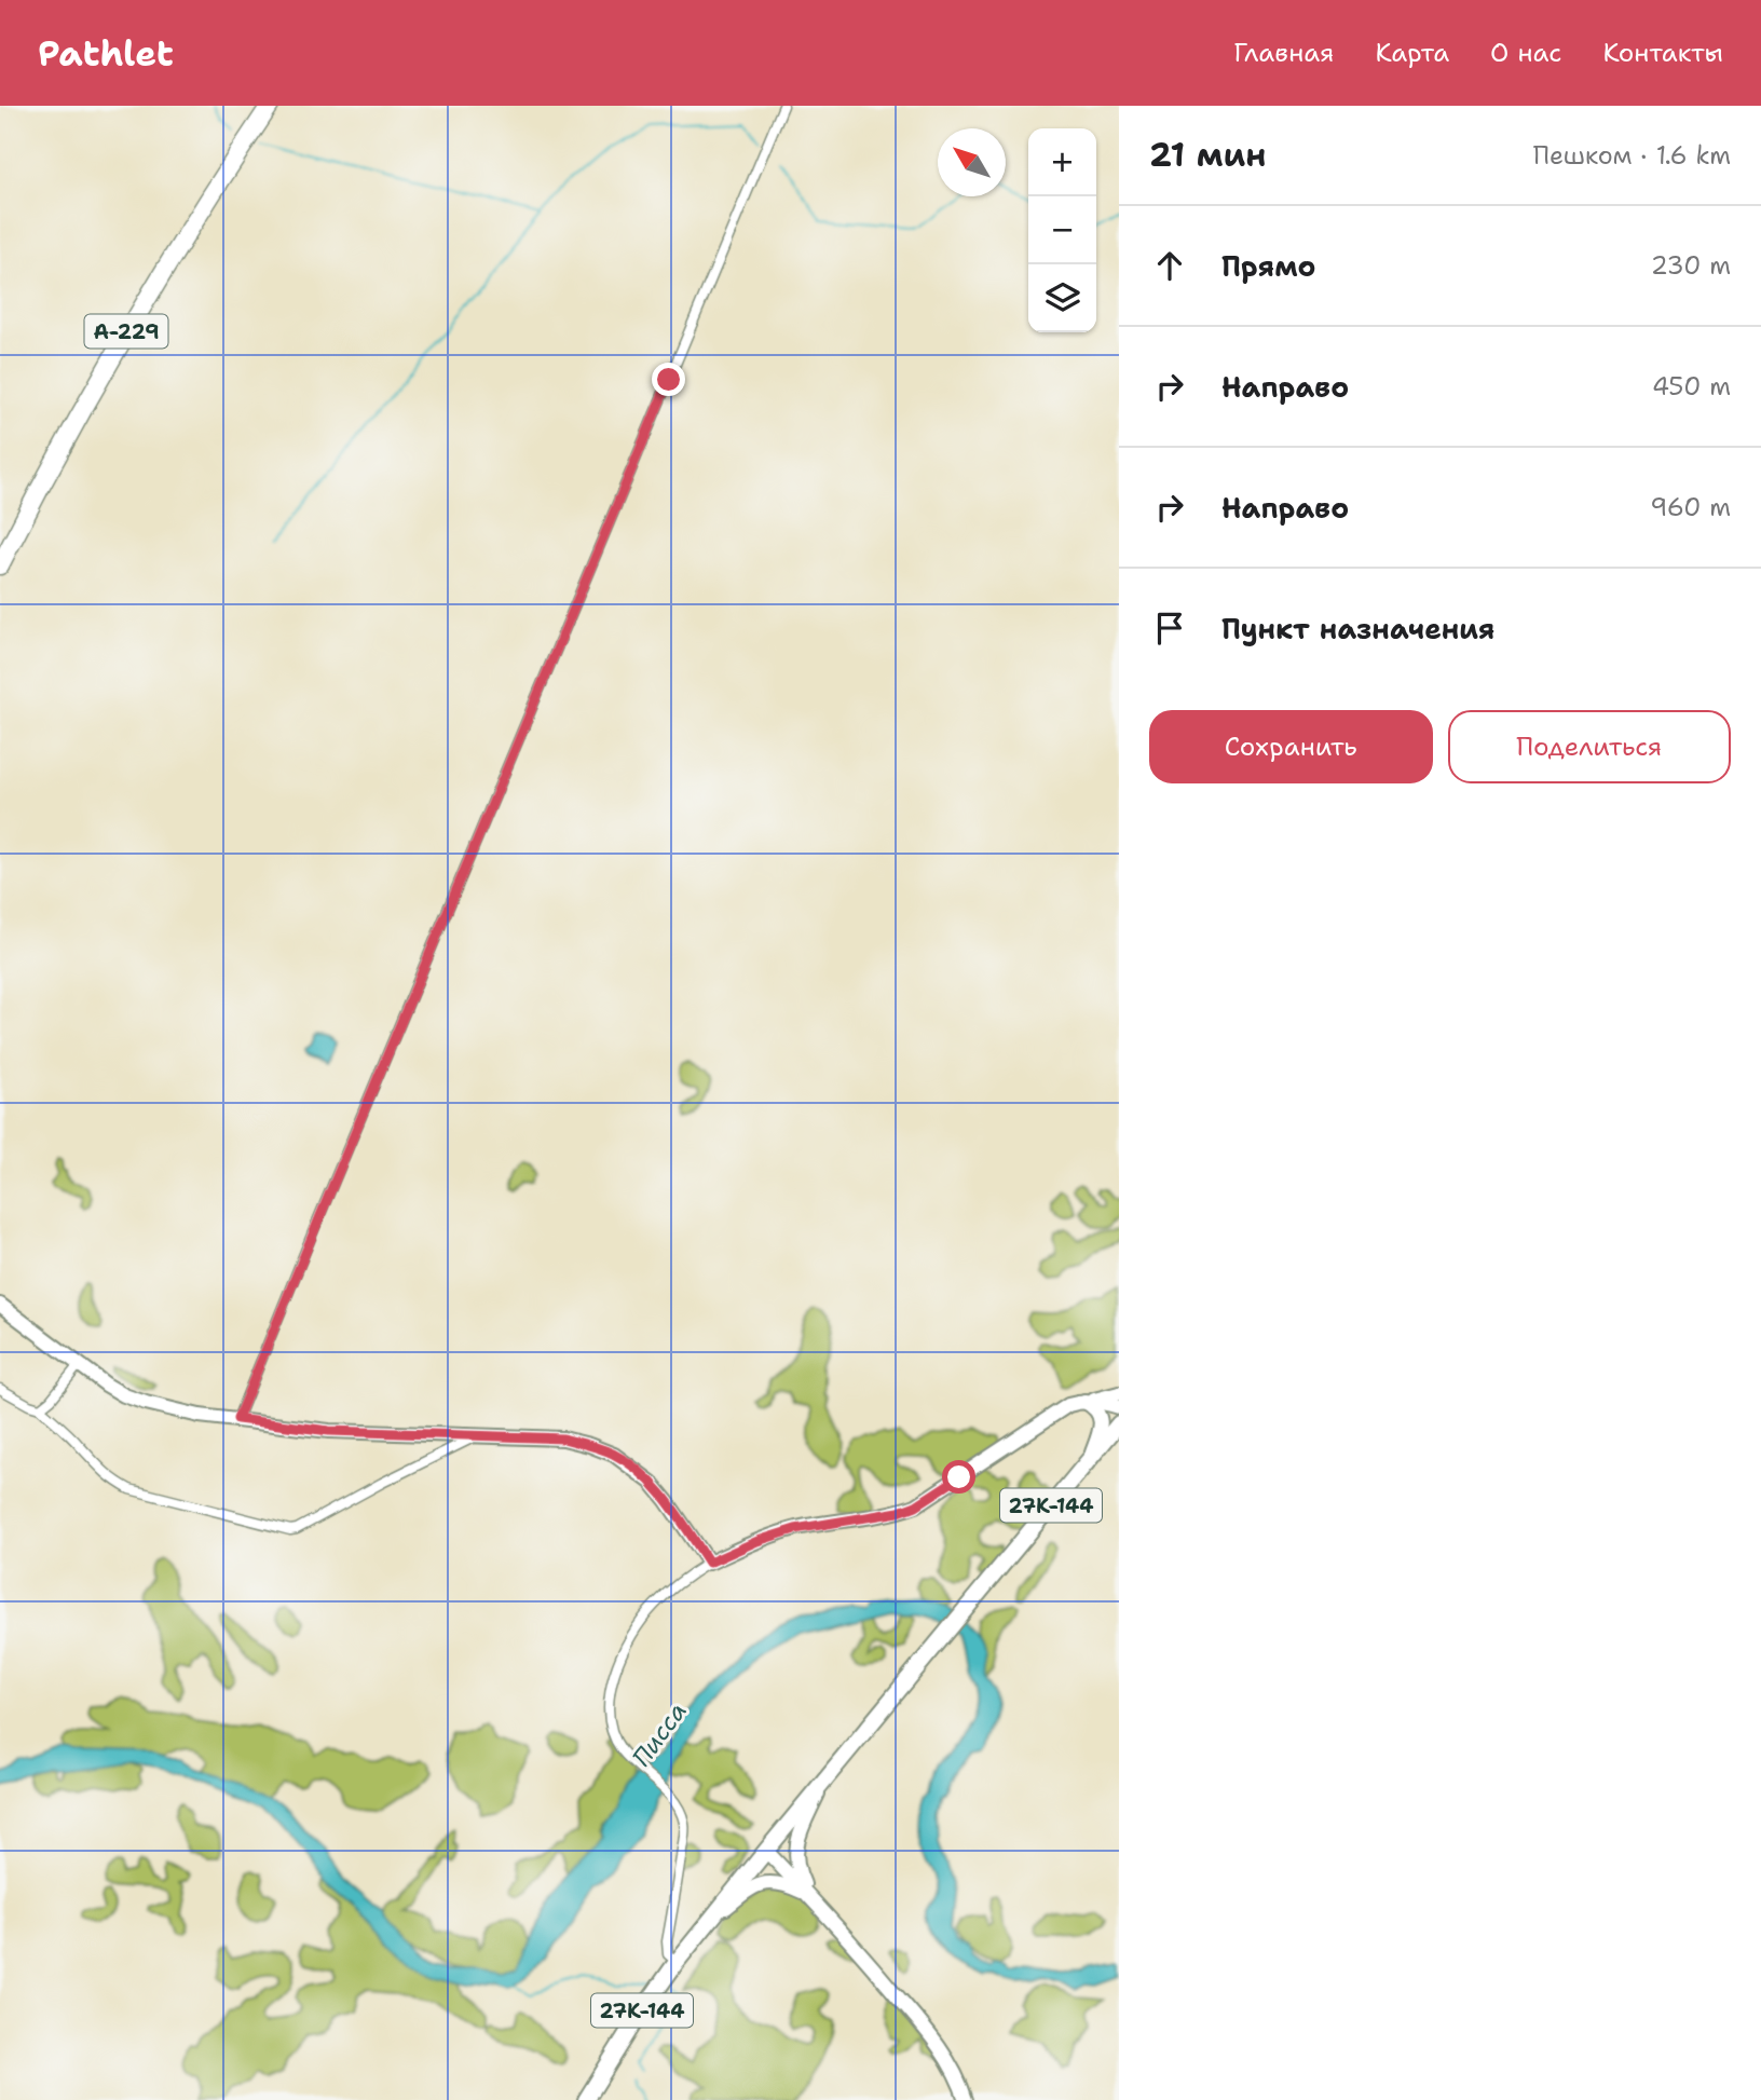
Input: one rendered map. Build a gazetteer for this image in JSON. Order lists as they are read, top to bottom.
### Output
{
  "streets": {
    "highway": ["А-229"],
    "main road": ["27К-144"]
  },
  "water": ["Писса"],
  "north": "top left",
  "page": {
    "header": "Pathlet",
    "nav": [
      "Главная",
      "Карта",
      "О нас",
      "Контакты"
    ],
    "heading": ["21 мин", "Пешком · 1.6 km"],
    "map_buttons": ["+", "−"],
    "list": [
      ["Прямо", "230 m"],
      ["Направо", "450 m"],
      ["Направо", "960 m"],
      "Пункт назначения"
    ],
    "buttons": ["Сохранить", "Поделиться"]
  }
}
